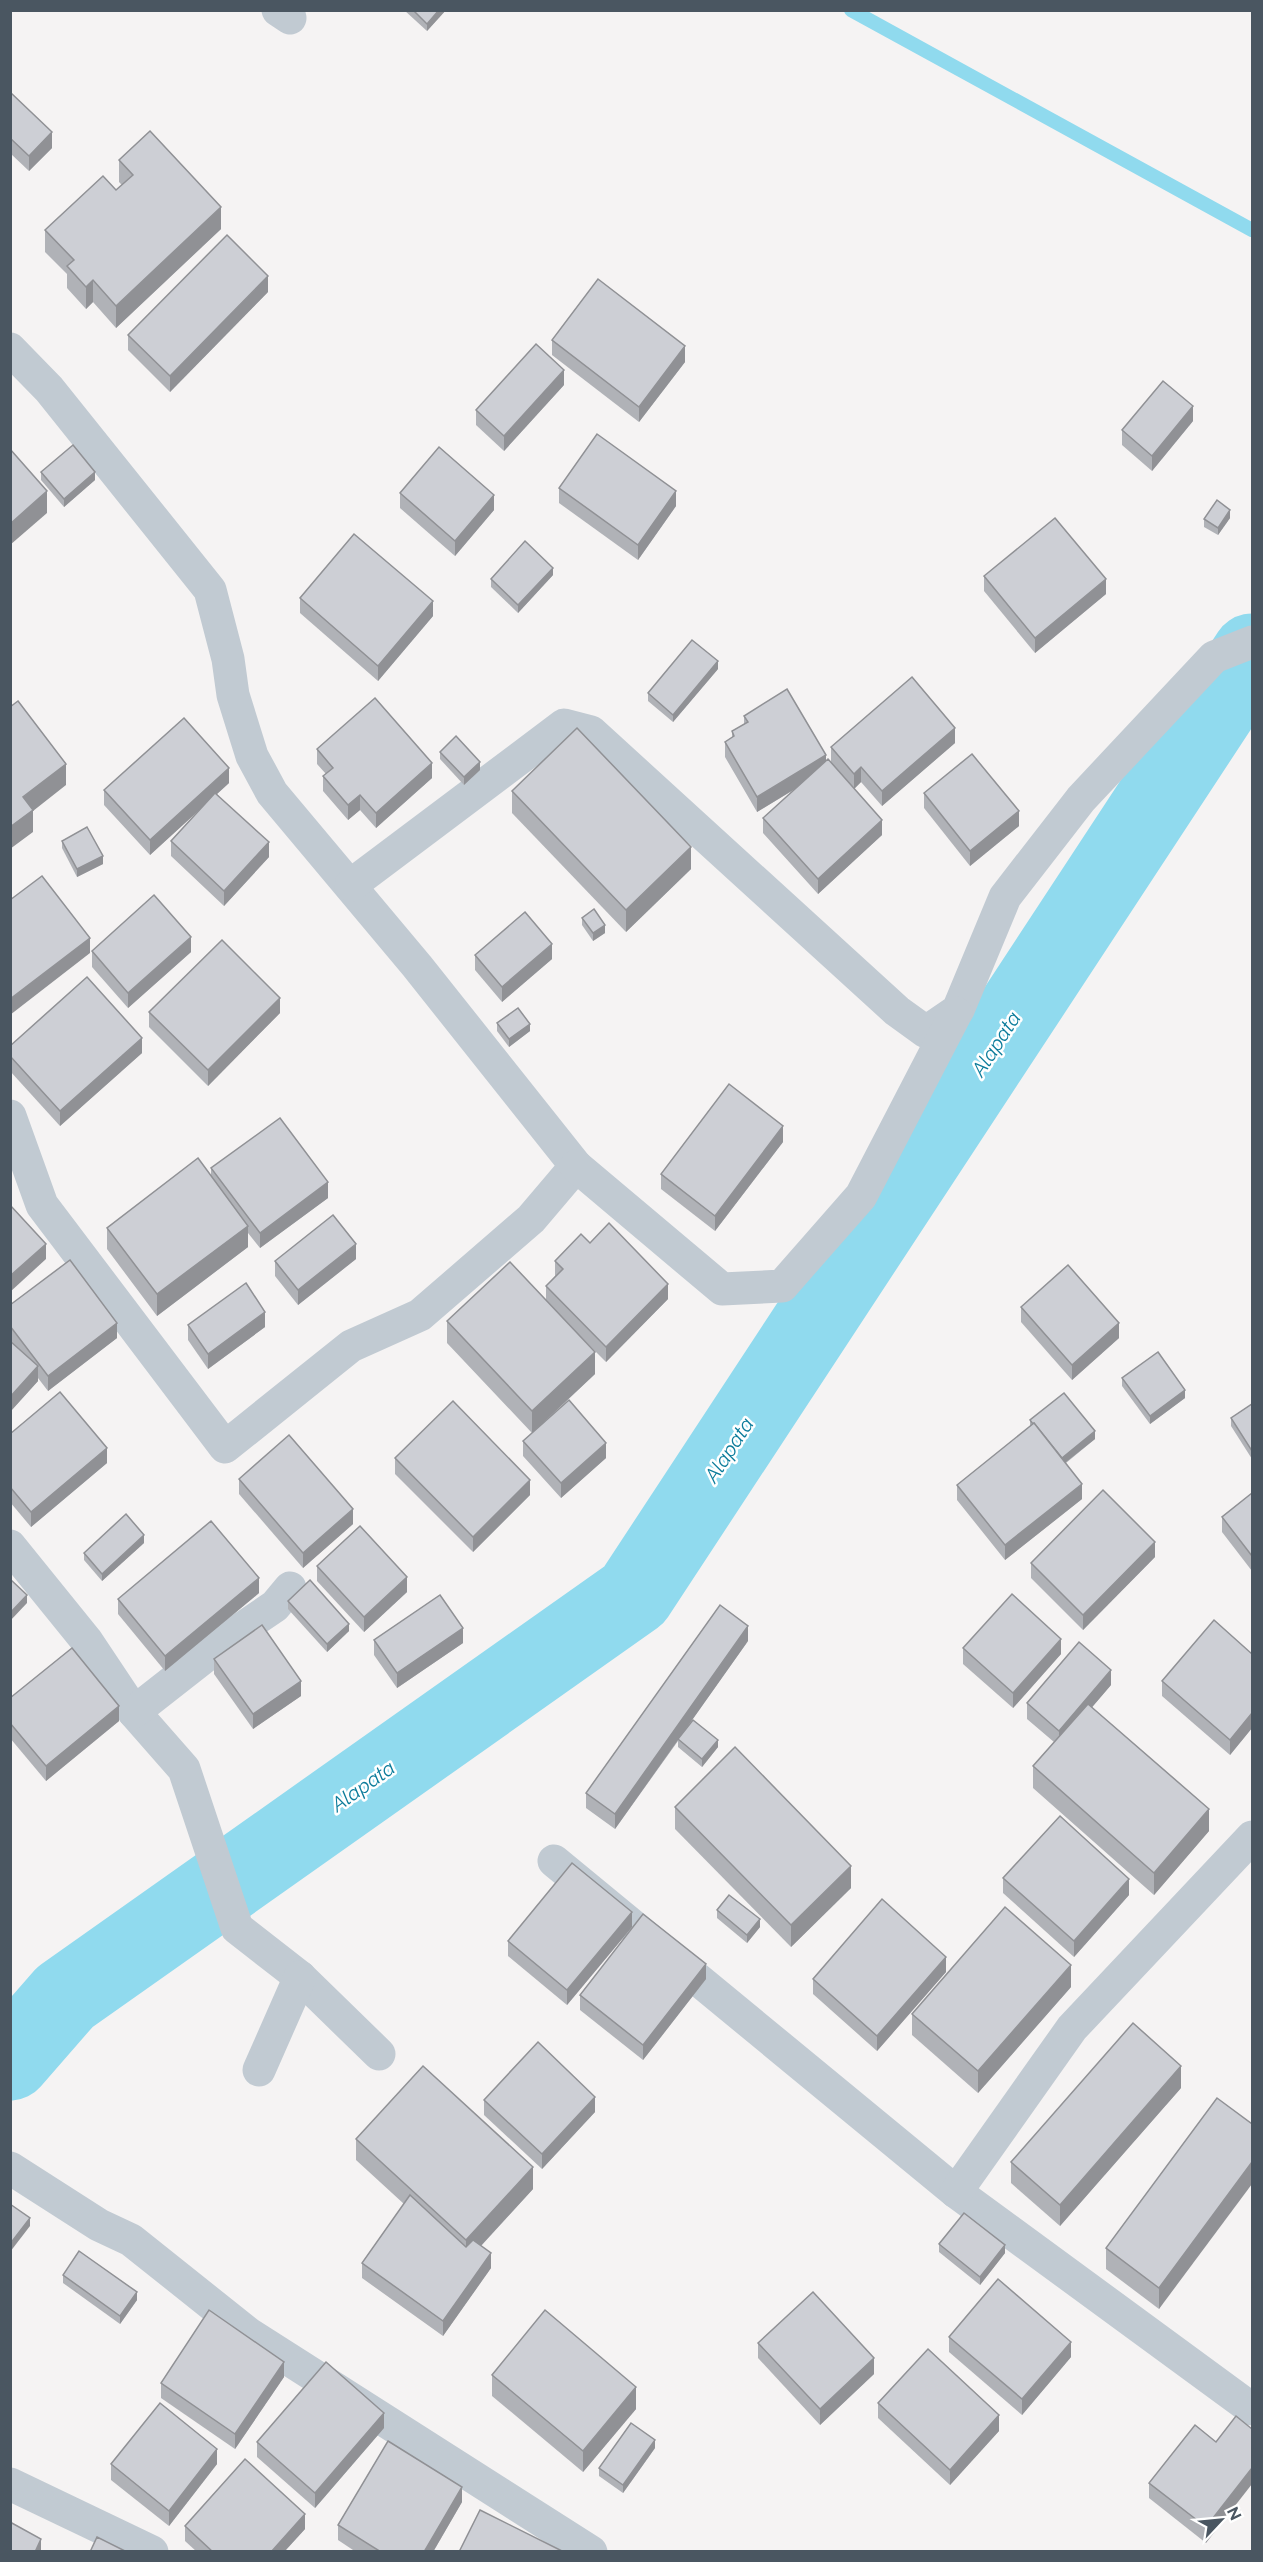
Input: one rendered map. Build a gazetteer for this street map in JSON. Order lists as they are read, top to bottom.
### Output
{
  "water": ["Alapata"],
  "north": "top right"
}
